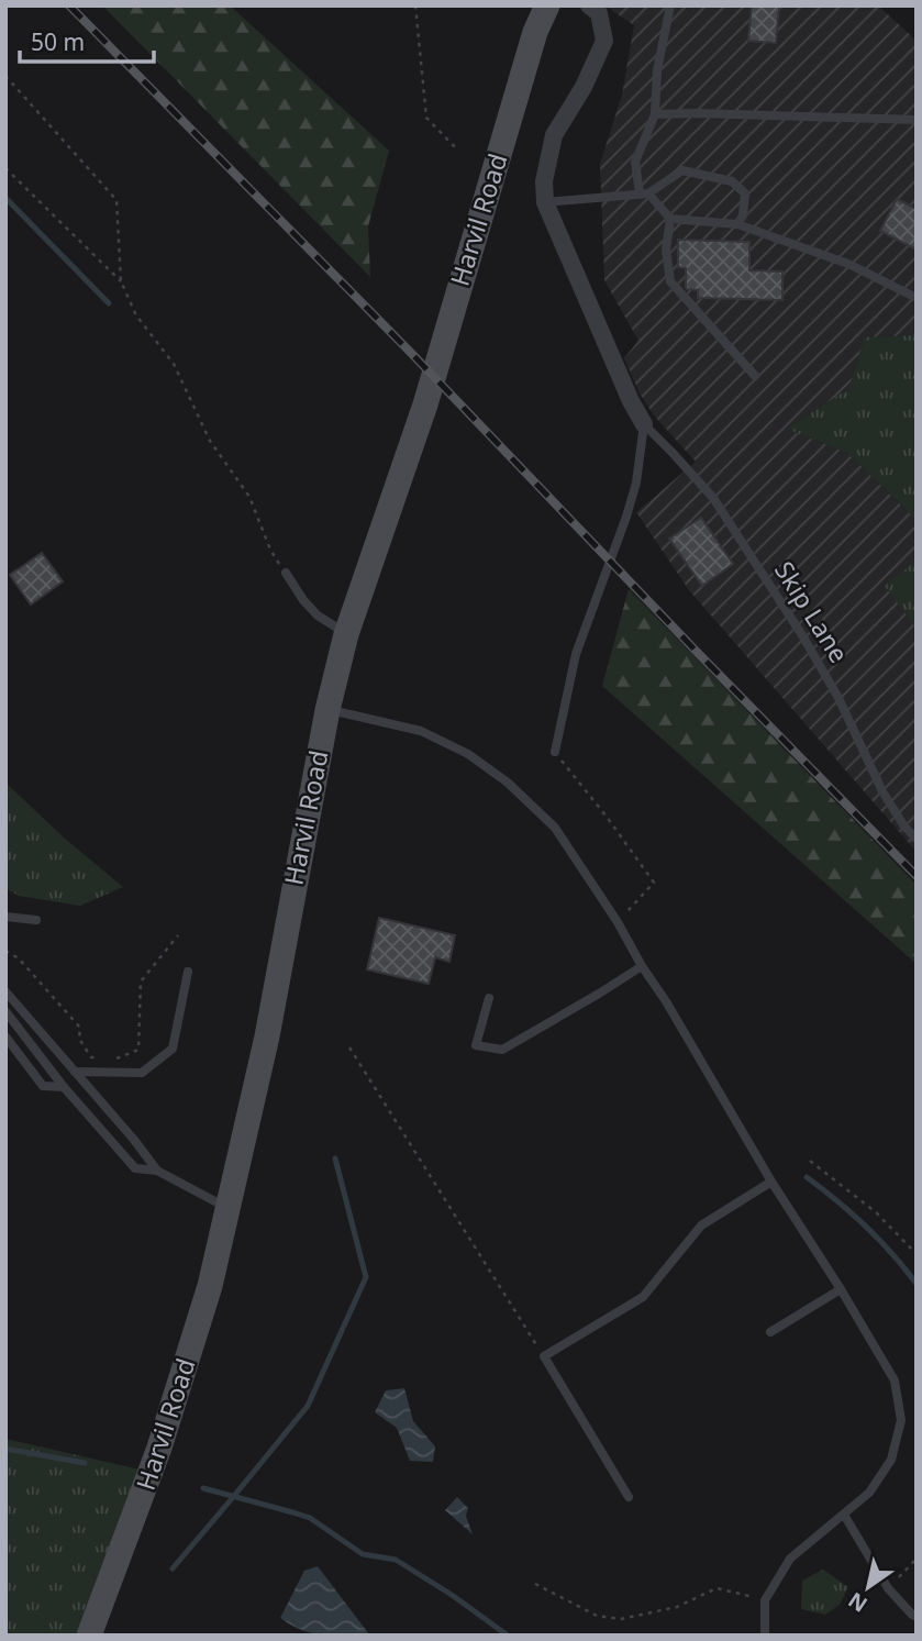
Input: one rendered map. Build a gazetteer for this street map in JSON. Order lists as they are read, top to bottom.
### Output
{
  "streets": {
    "street": ["Harvil Road"],
    "lane": ["Skip Lane"]
  },
  "scale_bar": "50 m",
  "north": "bottom left"
}
